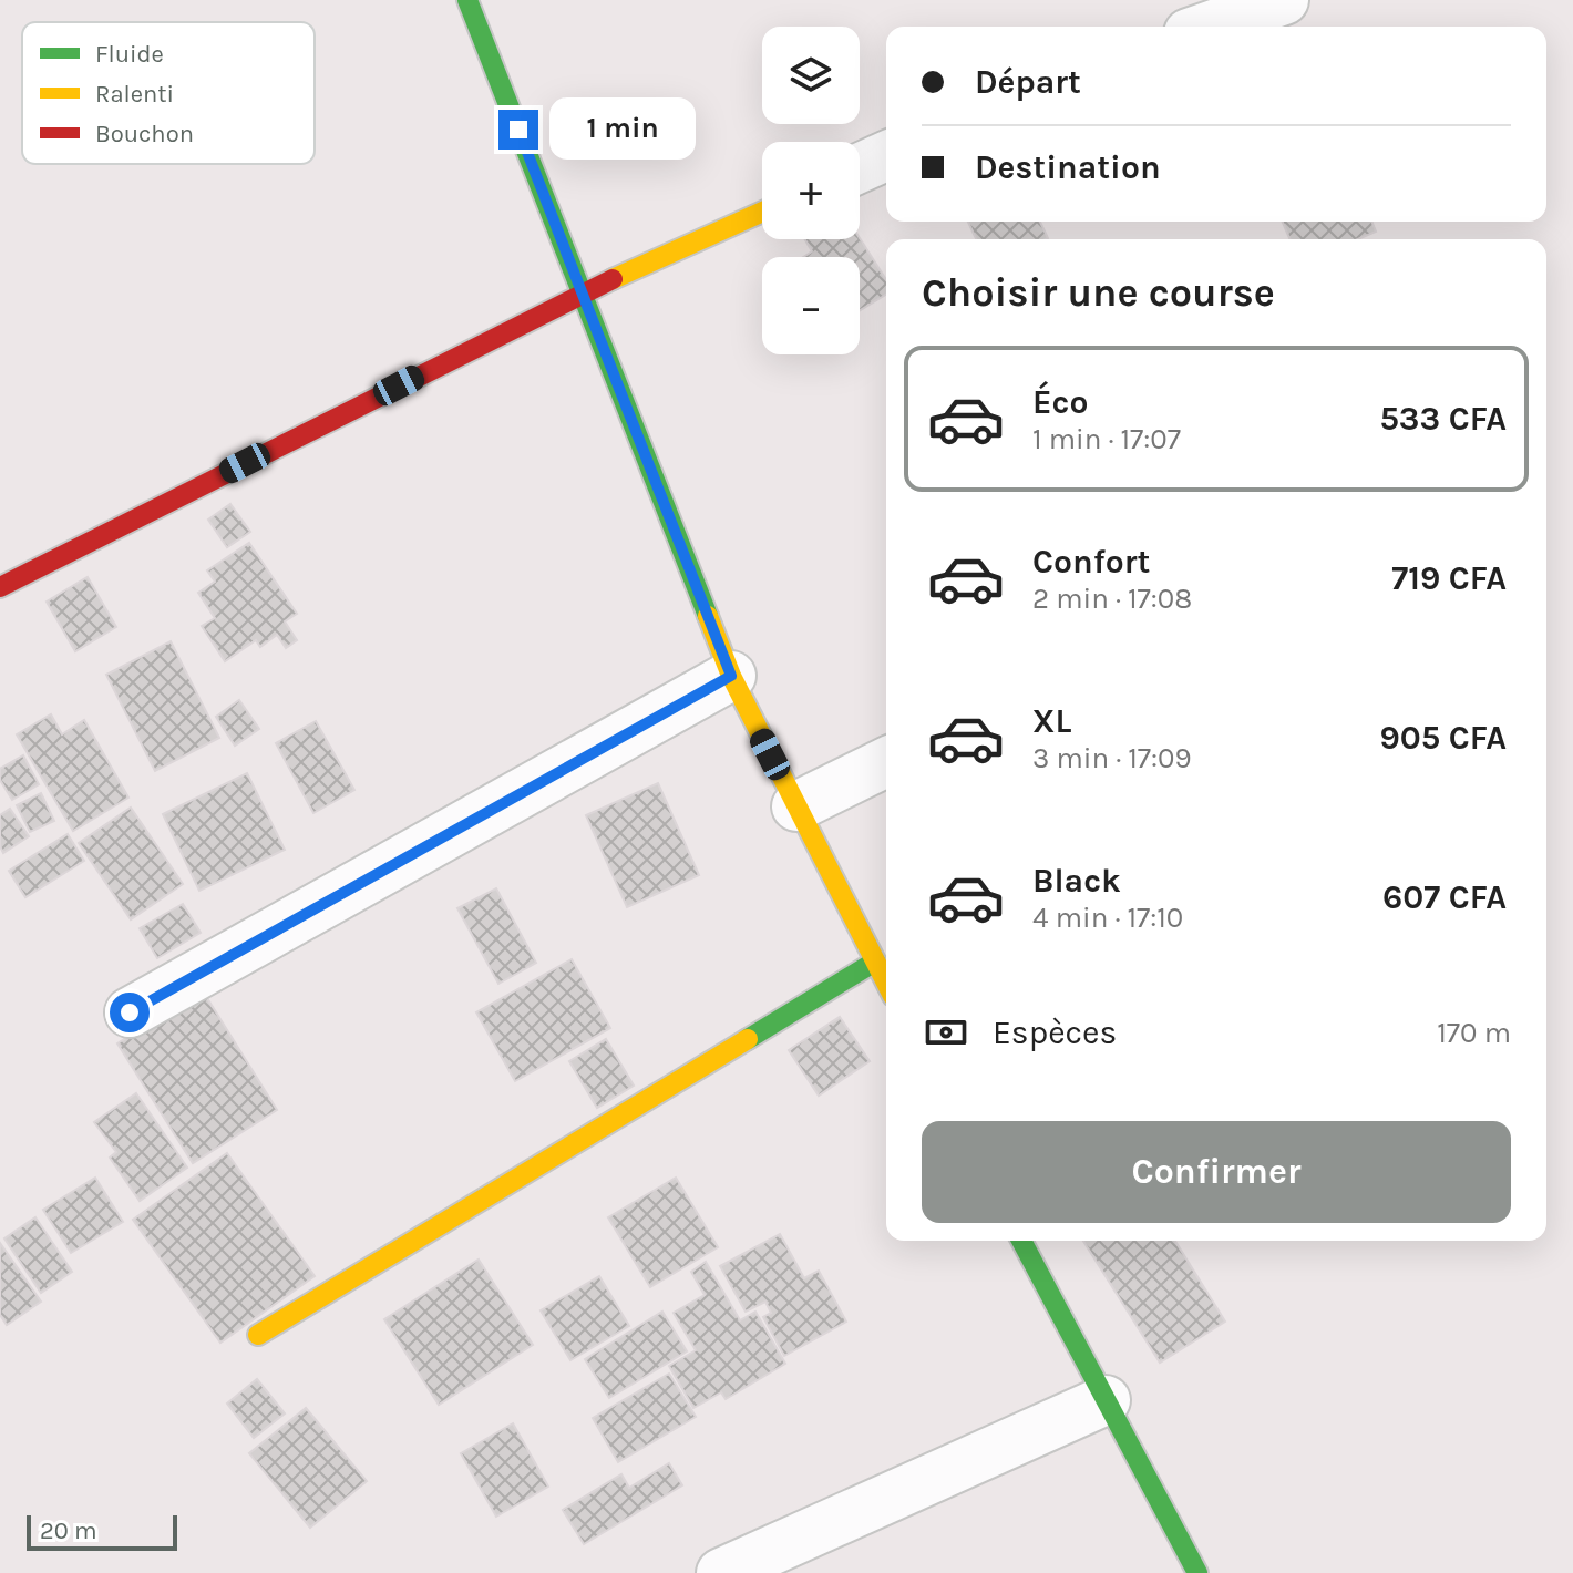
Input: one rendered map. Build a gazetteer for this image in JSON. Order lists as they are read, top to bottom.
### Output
{
  "legend": ["Fluide", "Ralenti", "Bouchon"],
  "scale_bar": "20 m",
  "page": {
    "map_buttons": ["+", "−"],
    "banner": ["Départ", "Destination"],
    "bubble": "1 min",
    "heading": "Choisir une course",
    "list": [
      {
        "name": "Éco",
        "note": "1 min · 17:07",
        "value": "533 CFA"
      },
      {
        "name": "Confort",
        "note": "2 min · 17:08",
        "value": "719 CFA"
      },
      {
        "name": "XL",
        "note": "3 min · 17:09",
        "value": "905 CFA"
      },
      {
        "name": "Black",
        "note": "4 min · 17:10",
        "value": "607 CFA"
      }
    ],
    "pay": ["Espèces", "170 m"],
    "buttons": "Confirmer",
    "scale": "20 m"
  }
}
